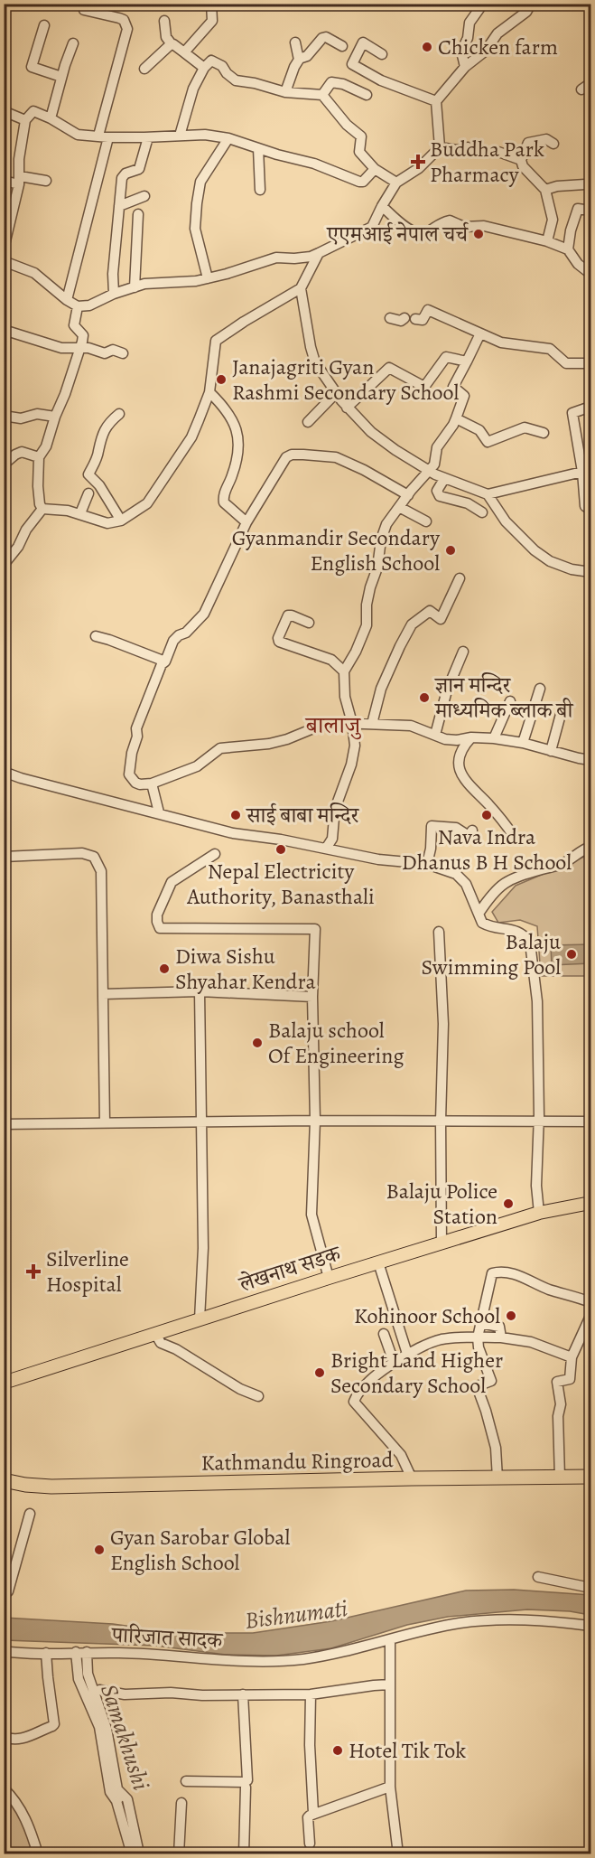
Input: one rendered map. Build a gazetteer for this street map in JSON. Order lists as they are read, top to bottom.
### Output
{
  "streets": {
    "highway": ["Kathmandu Ringroad"],
    "main road": ["लेखनाथ सडक"],
    "street": ["पारिजात सादक"]
  },
  "districts": ["बालाजु"],
  "water": ["Bishnumati", "Samakhushi"],
  "places": {
    "other": [
      "Chicken farm",
      "एएमआई नेपाल चर्च",
      "Janajagriti Gyan Rashmi Secondary School",
      "Gyanmandir Secondary English School",
      "ज्ञान मन्दिर माध्यमिक ब्लाक बी",
      "साई बाबा मन्दिर",
      "Nava Indra Dhanus B H School",
      "Nepal Electricity Authority, Banasthali",
      "Balaju Swimming Pool",
      "Diwa Sishu Shyahar Kendra",
      "Balaju school Of Engineering",
      "Balaju Police Station",
      "Kohinoor School",
      "Bright Land Higher Secondary School",
      "Gyan Sarobar Global English School",
      "Hotel Tik Tok"
    ],
    "health": ["Buddha Park Pharmacy", "Silverline Hospital"]
  }
}
